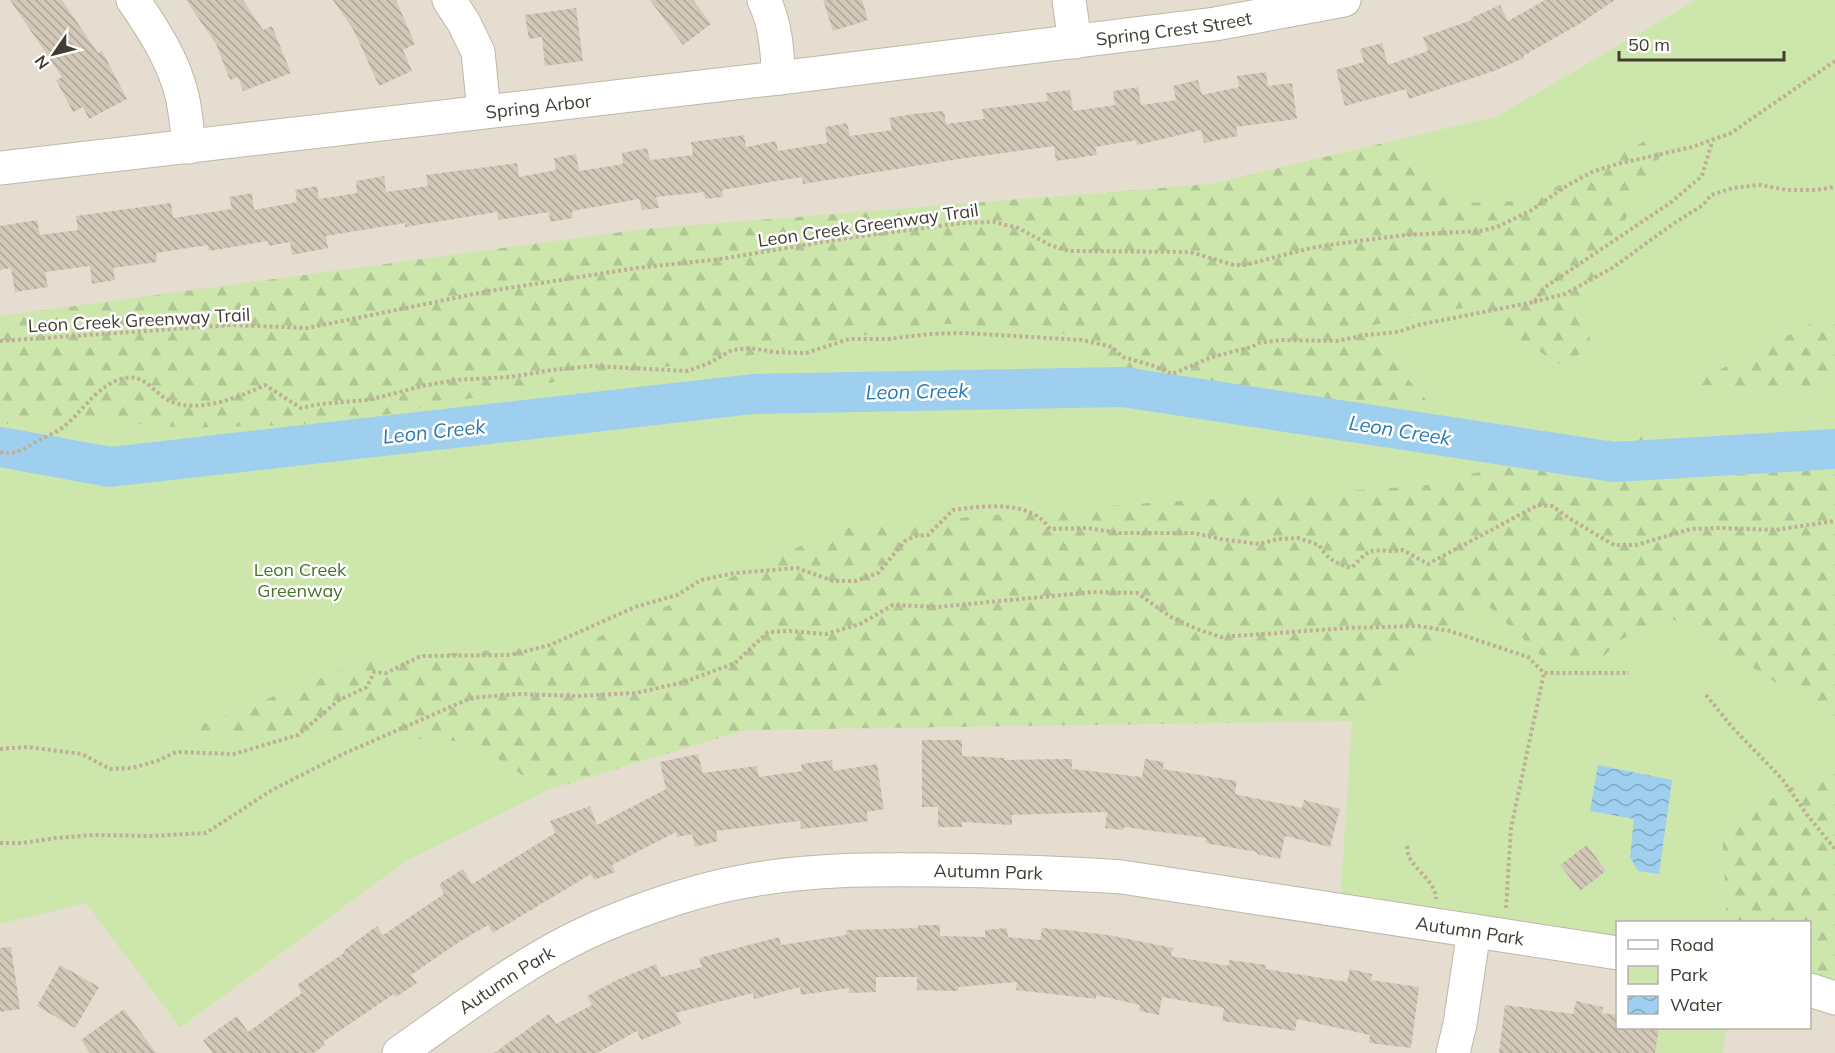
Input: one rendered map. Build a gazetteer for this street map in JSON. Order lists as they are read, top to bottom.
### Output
{
  "streets": {
    "street": ["Spring Crest Street", "Spring Arbor", "Autumn Park"],
    "path": ["Leon Creek Greenway Trail"]
  },
  "crossings": [
    ["Spring Crest Street", "Spring Arbor"]
  ],
  "water": ["Leon Creek"],
  "parks": ["Leon Creek Greenway"],
  "legend": ["Road", "Park", "Water"],
  "scale_bar": "50 m",
  "north": "bottom left"
}
